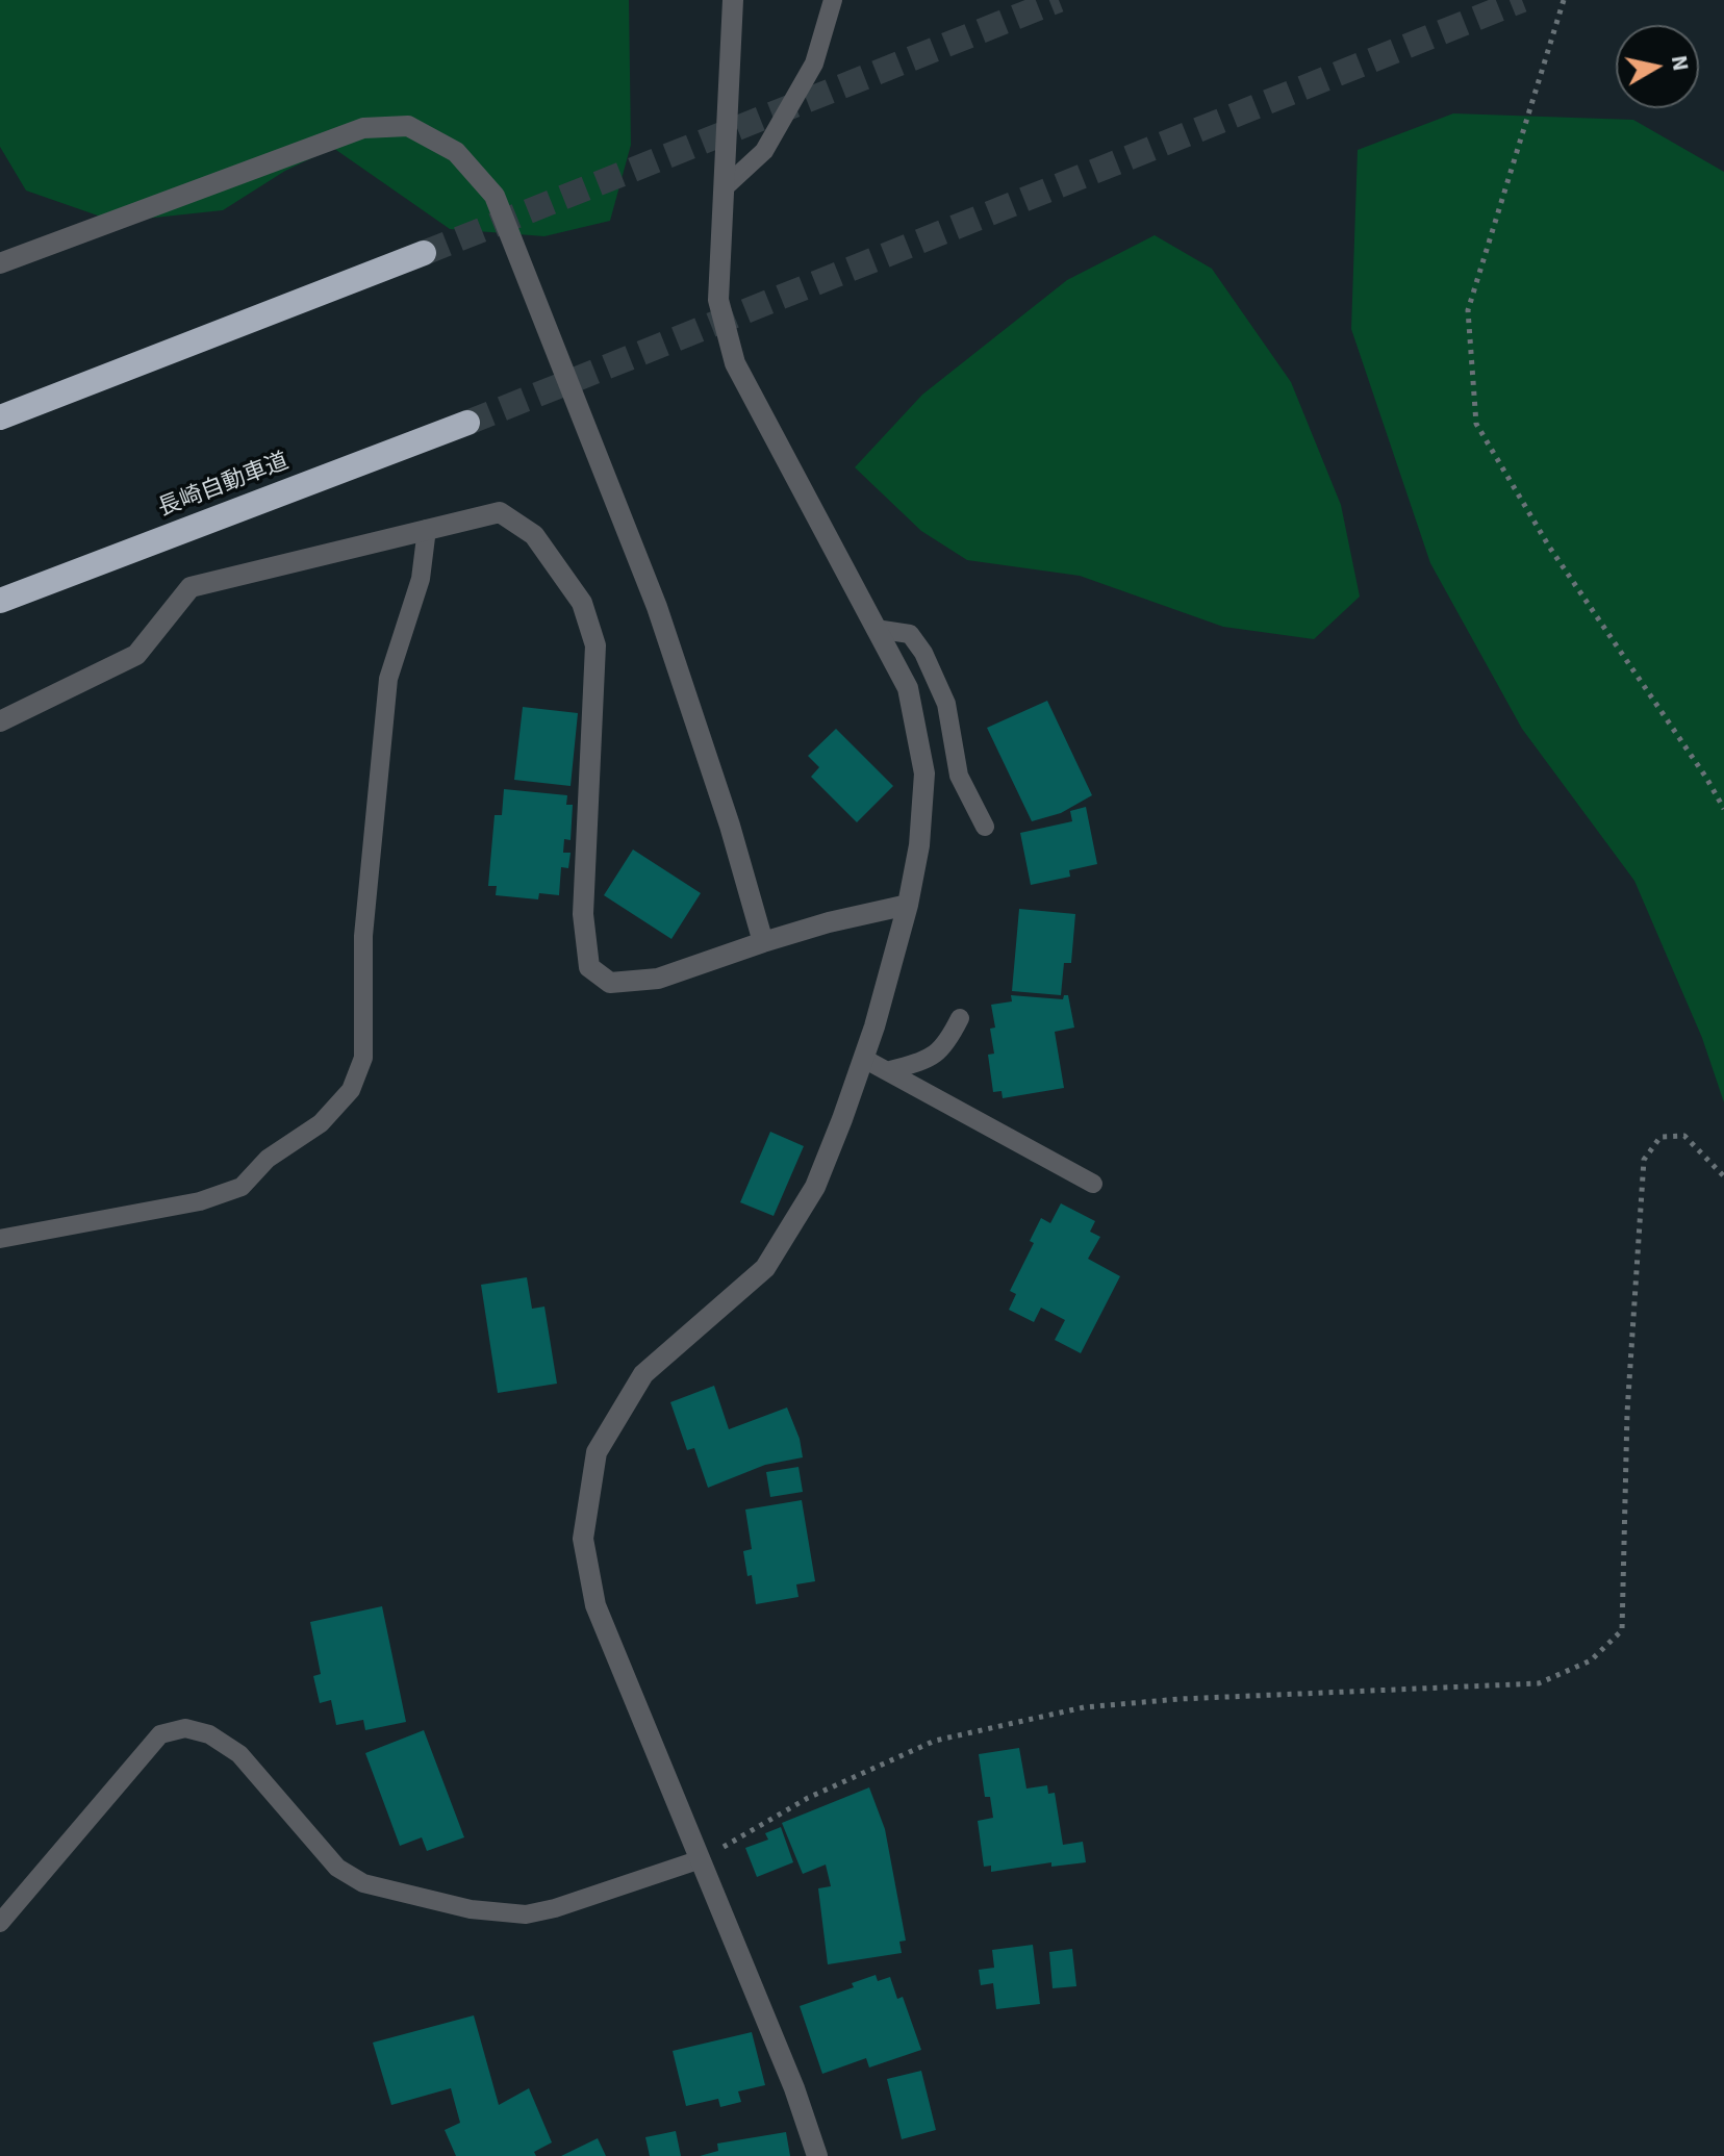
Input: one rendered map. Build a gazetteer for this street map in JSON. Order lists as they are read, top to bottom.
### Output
{
  "streets": {
    "highway": ["長崎自動車道"]
  },
  "north": "right"
}
